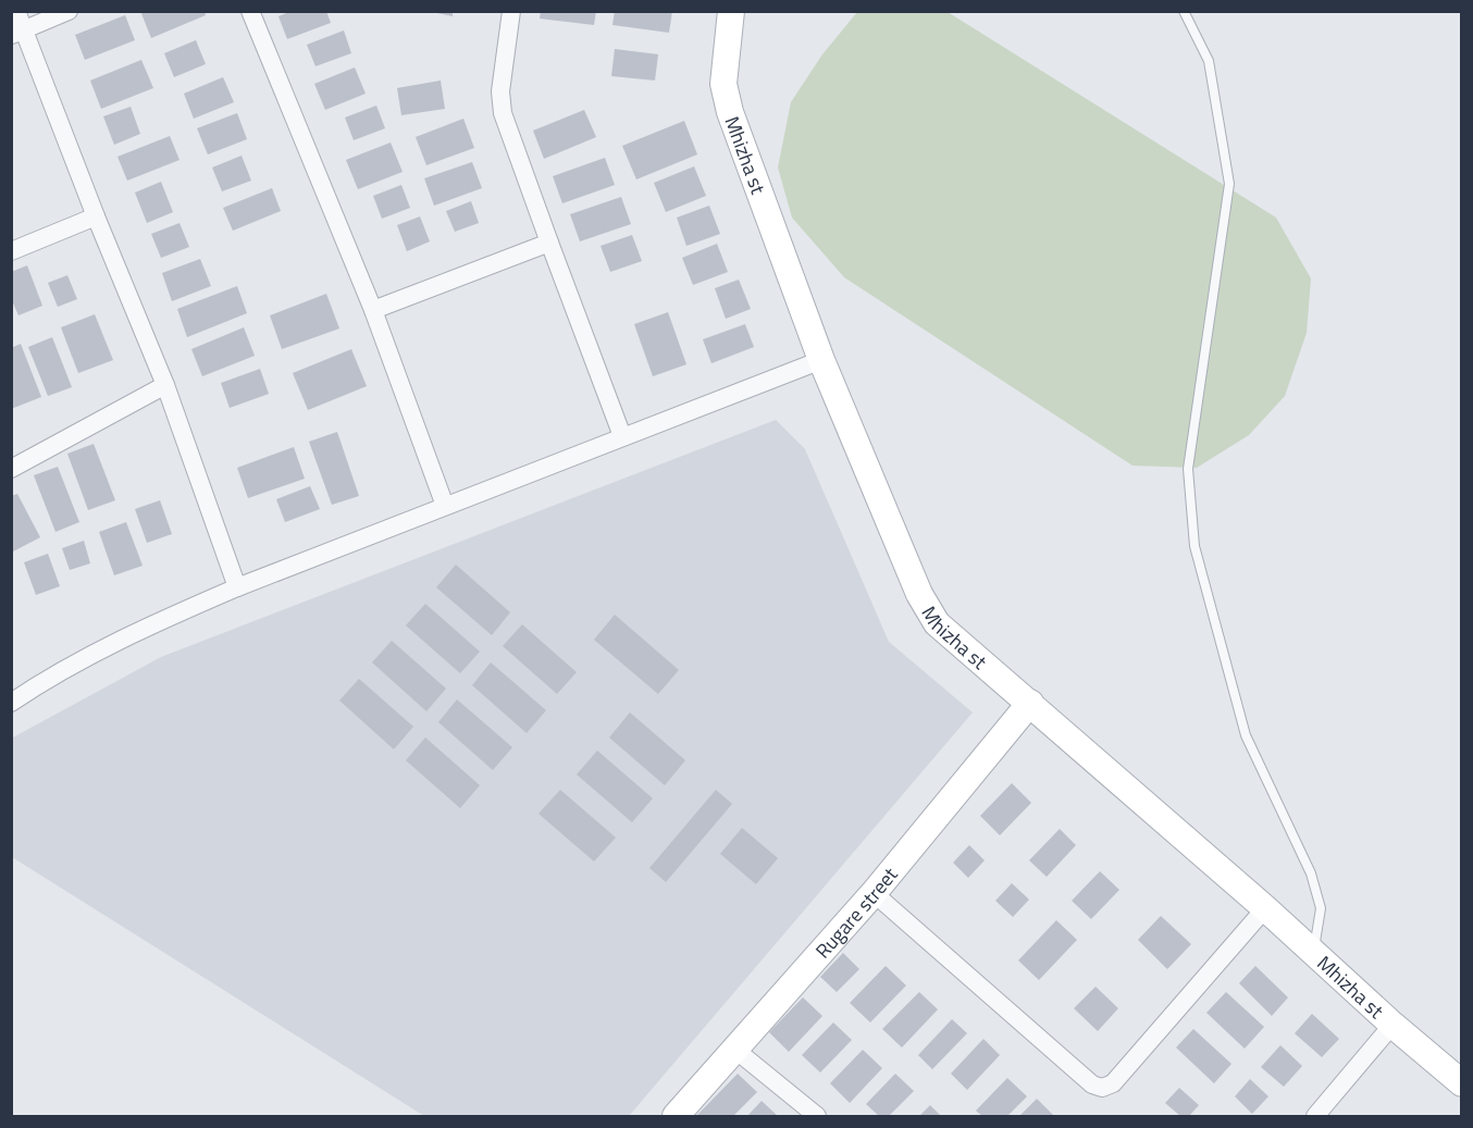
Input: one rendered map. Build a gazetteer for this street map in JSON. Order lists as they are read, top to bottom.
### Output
{
  "streets": {
    "street": ["Mhizha st", "Rugare street"]
  },
  "crossings": [
    ["Mhizha st", "Rugare street"]
  ]
}
